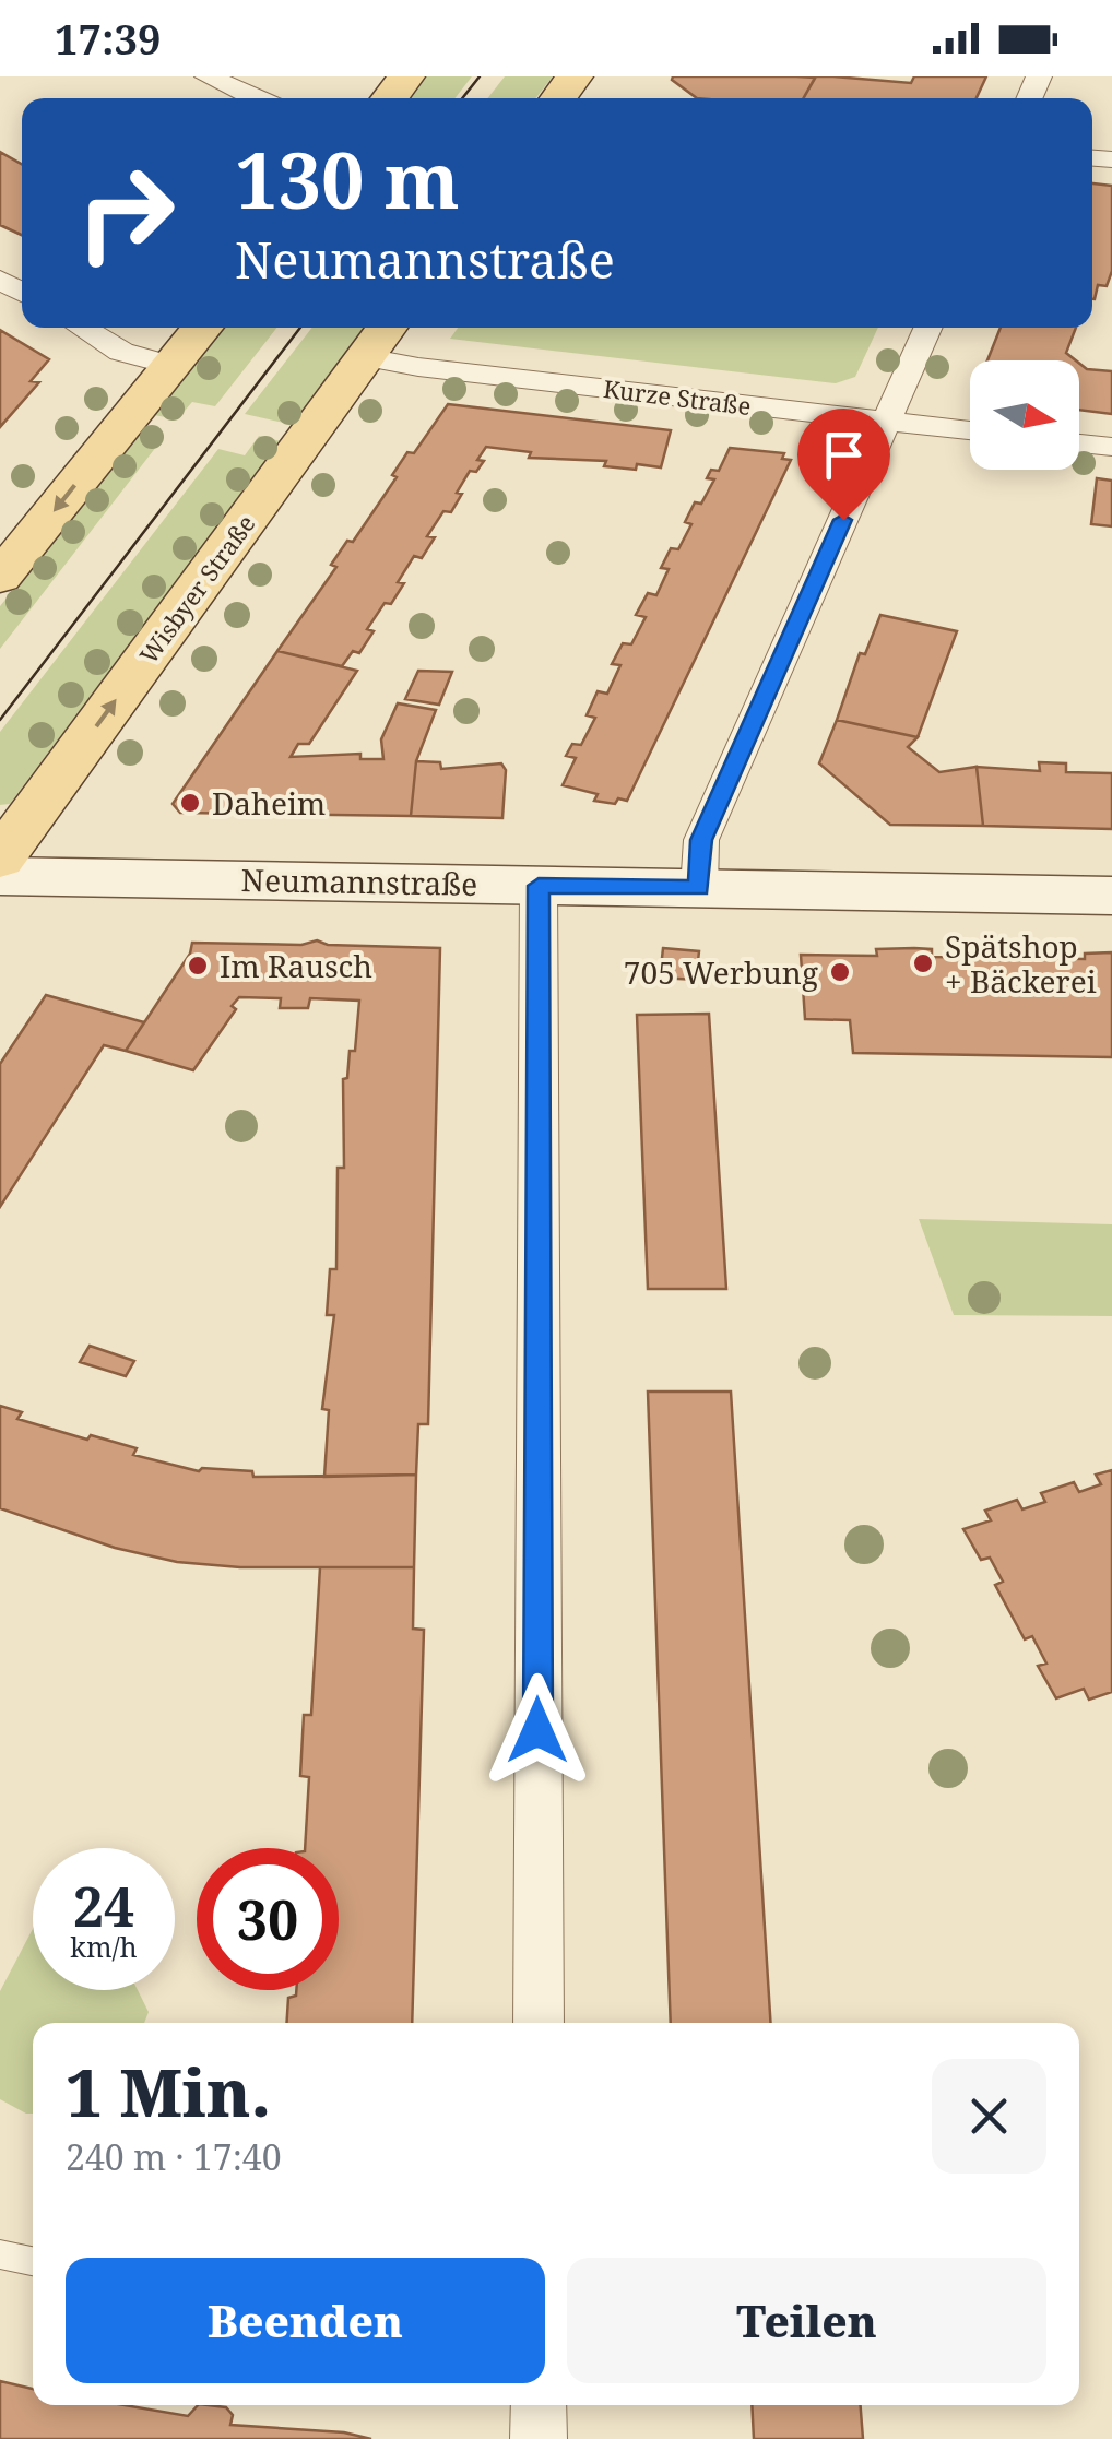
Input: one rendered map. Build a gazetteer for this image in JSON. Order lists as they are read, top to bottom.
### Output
{
  "streets": {
    "main road": ["Wisbyer Straße"],
    "street": ["Kurze Straße", "Neumannstraße"]
  },
  "crossings": [
    ["Kurze Straße", "Wisbyer Straße"]
  ],
  "places": [
    "Daheim",
    "Spätshop + Bäckerei",
    "Im Rausch",
    "705 Werbung"
  ],
  "north": "right",
  "page": {
    "status": "17:39",
    "turn": ["130 m", "Neumannstraße"],
    "speed": "24 km/h",
    "limit": "30",
    "heading": ["1 Min.", "240 m · 17:40"],
    "buttons": ["Beenden", "Teilen"]
  }
}
